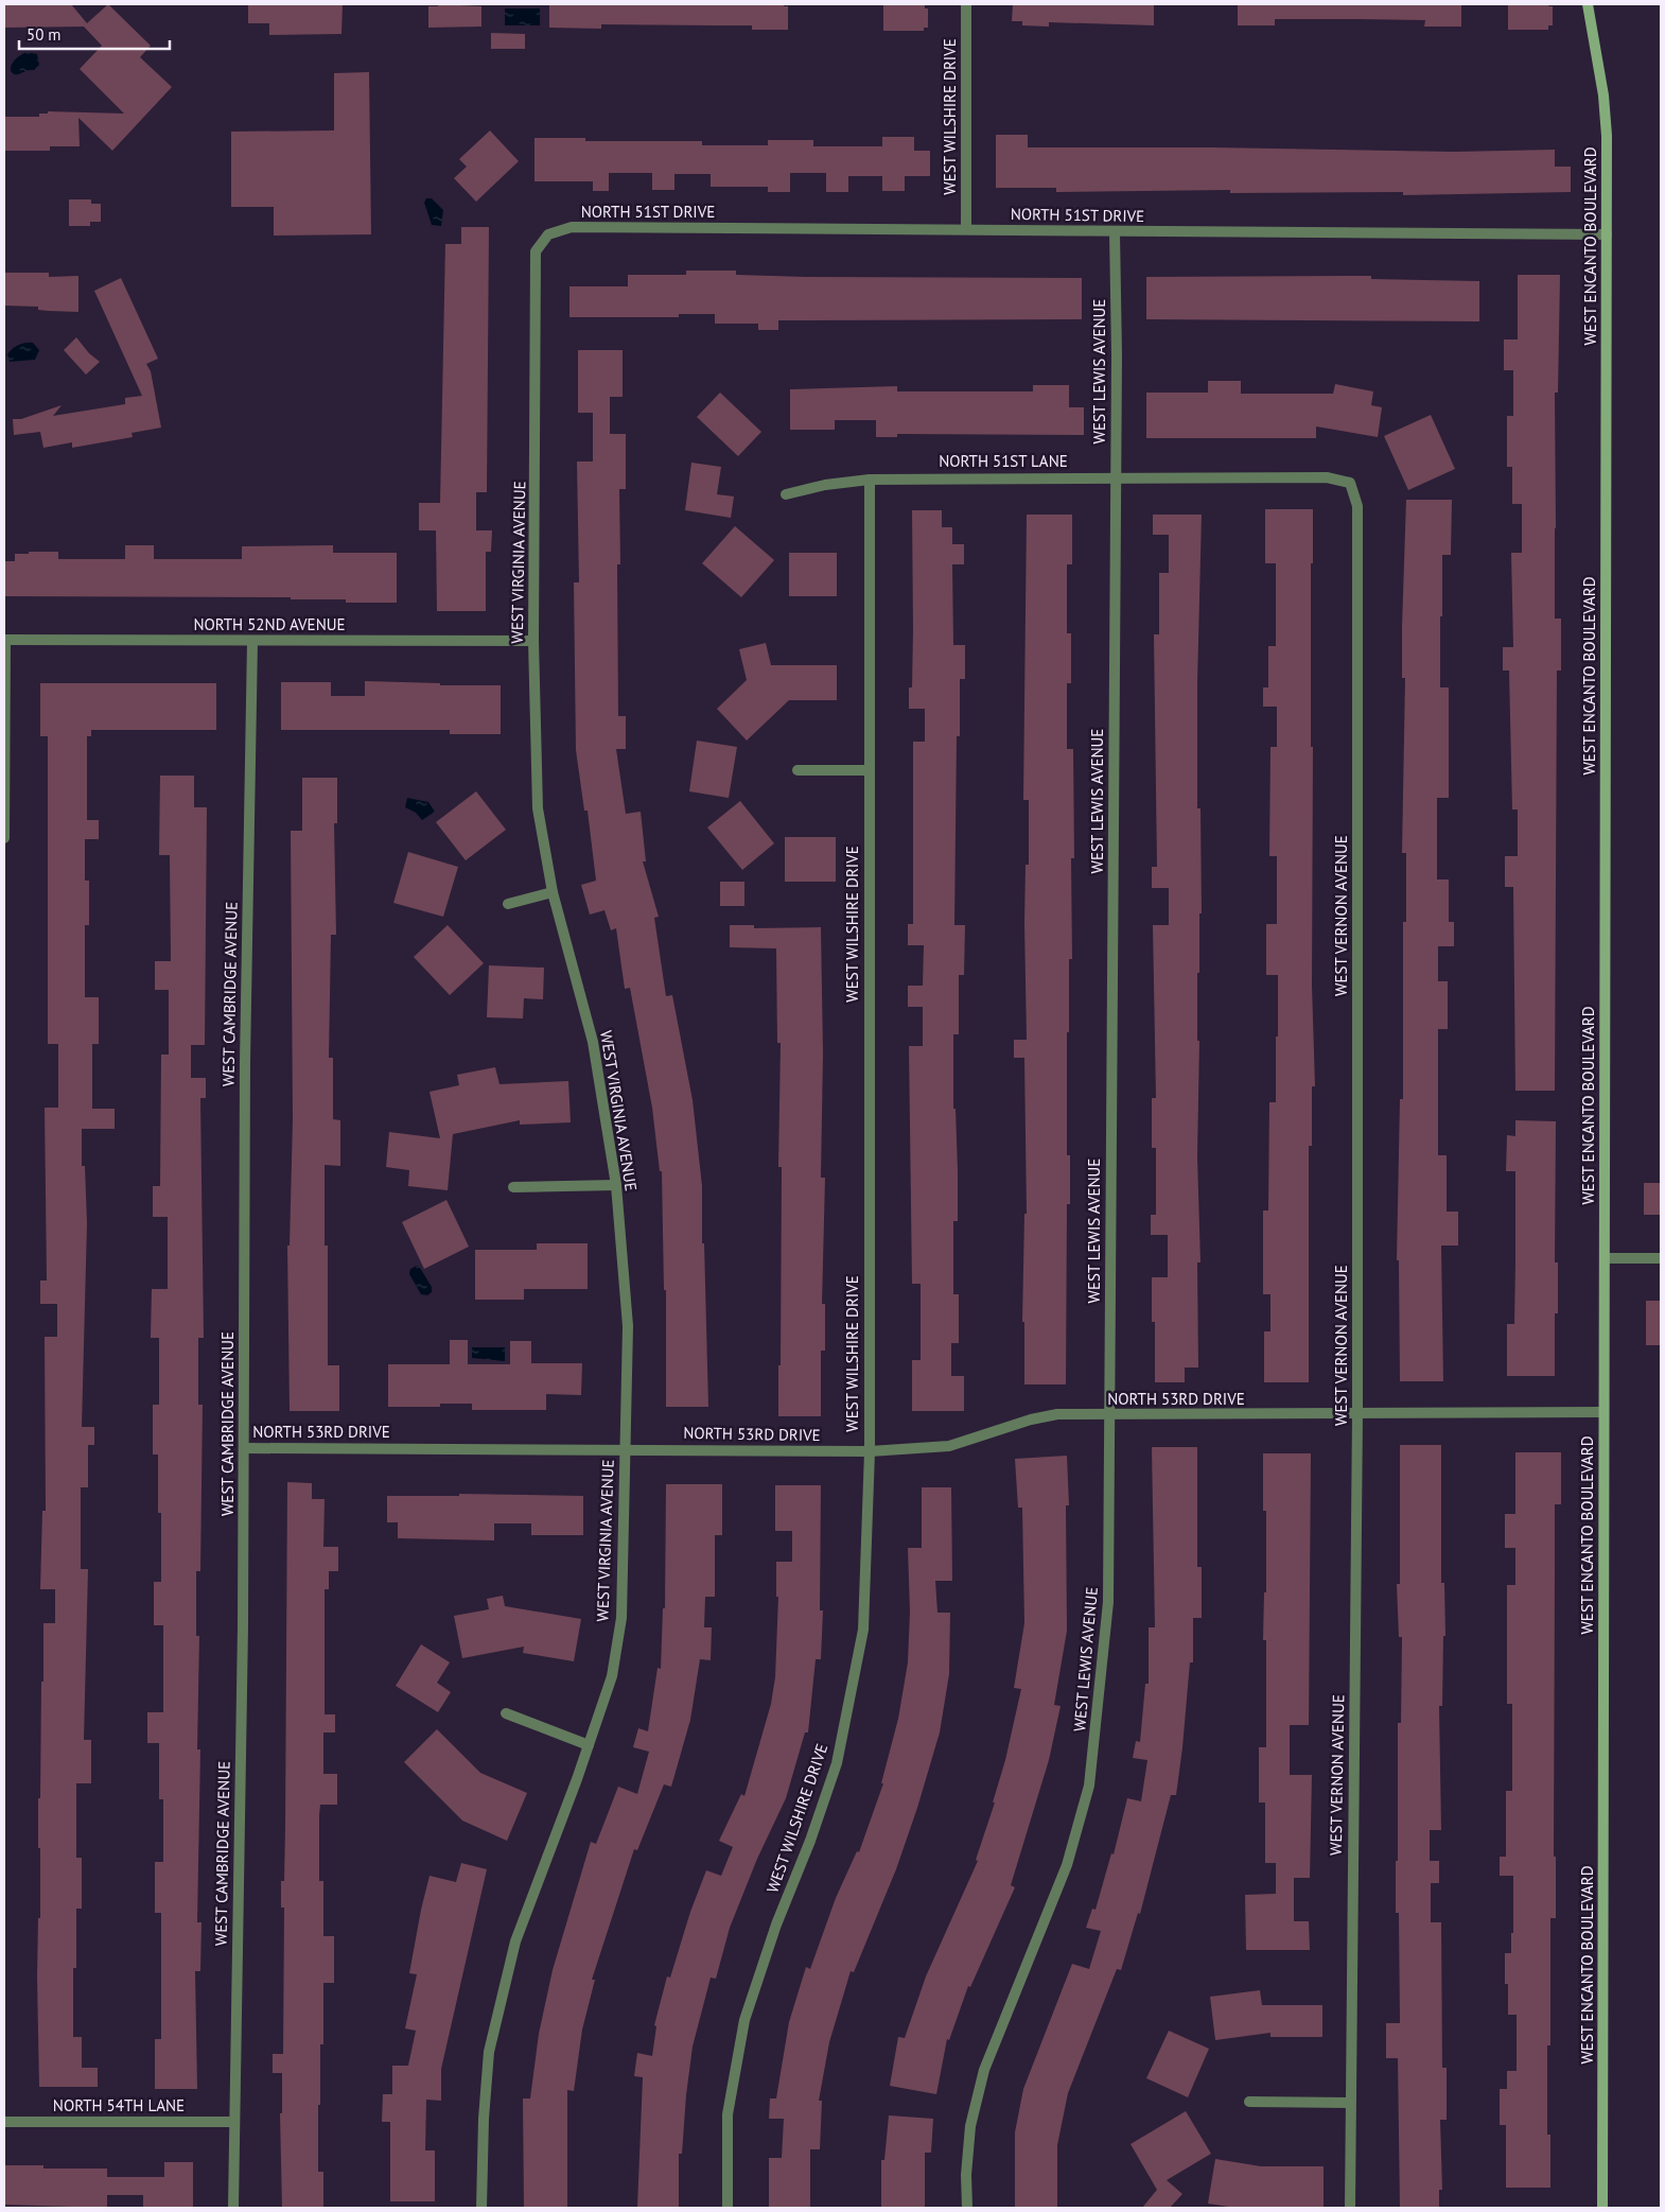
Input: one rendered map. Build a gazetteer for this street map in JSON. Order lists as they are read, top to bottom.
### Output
{
  "streets": {
    "street": [
      "WEST WILSHIRE DRIVE",
      "NORTH 51ST DRIVE",
      "WEST ENCANTO BOULEVARD",
      "WEST LEWIS AVENUE",
      "NORTH 51ST LANE",
      "WEST VIRGINIA AVENUE",
      "NORTH 52ND AVENUE",
      "WEST VERNON AVENUE",
      "WEST CAMBRIDGE AVENUE",
      "NORTH 53RD DRIVE",
      "NORTH 54TH LANE"
    ]
  },
  "crossings": [
    ["WEST WILSHIRE DRIVE", "NORTH 51ST DRIVE"],
    ["WEST WILSHIRE DRIVE", "NORTH 51ST LANE"],
    ["WEST WILSHIRE DRIVE", "NORTH 53RD DRIVE"],
    ["NORTH 51ST DRIVE", "WEST ENCANTO BOULEVARD"],
    ["NORTH 51ST DRIVE", "WEST LEWIS AVENUE"],
    ["NORTH 51ST DRIVE", "WEST VIRGINIA AVENUE"],
    ["WEST ENCANTO BOULEVARD", "NORTH 53RD DRIVE"],
    ["WEST LEWIS AVENUE", "NORTH 51ST LANE"],
    ["WEST LEWIS AVENUE", "NORTH 53RD DRIVE"],
    ["NORTH 51ST LANE", "WEST VERNON AVENUE"],
    ["WEST VIRGINIA AVENUE", "NORTH 52ND AVENUE"],
    ["WEST VIRGINIA AVENUE", "NORTH 53RD DRIVE"],
    ["NORTH 52ND AVENUE", "WEST CAMBRIDGE AVENUE"],
    ["WEST VERNON AVENUE", "NORTH 53RD DRIVE"],
    ["WEST CAMBRIDGE AVENUE", "NORTH 53RD DRIVE"],
    ["WEST CAMBRIDGE AVENUE", "NORTH 54TH LANE"]
  ],
  "scale_bar": "50 m"
}
